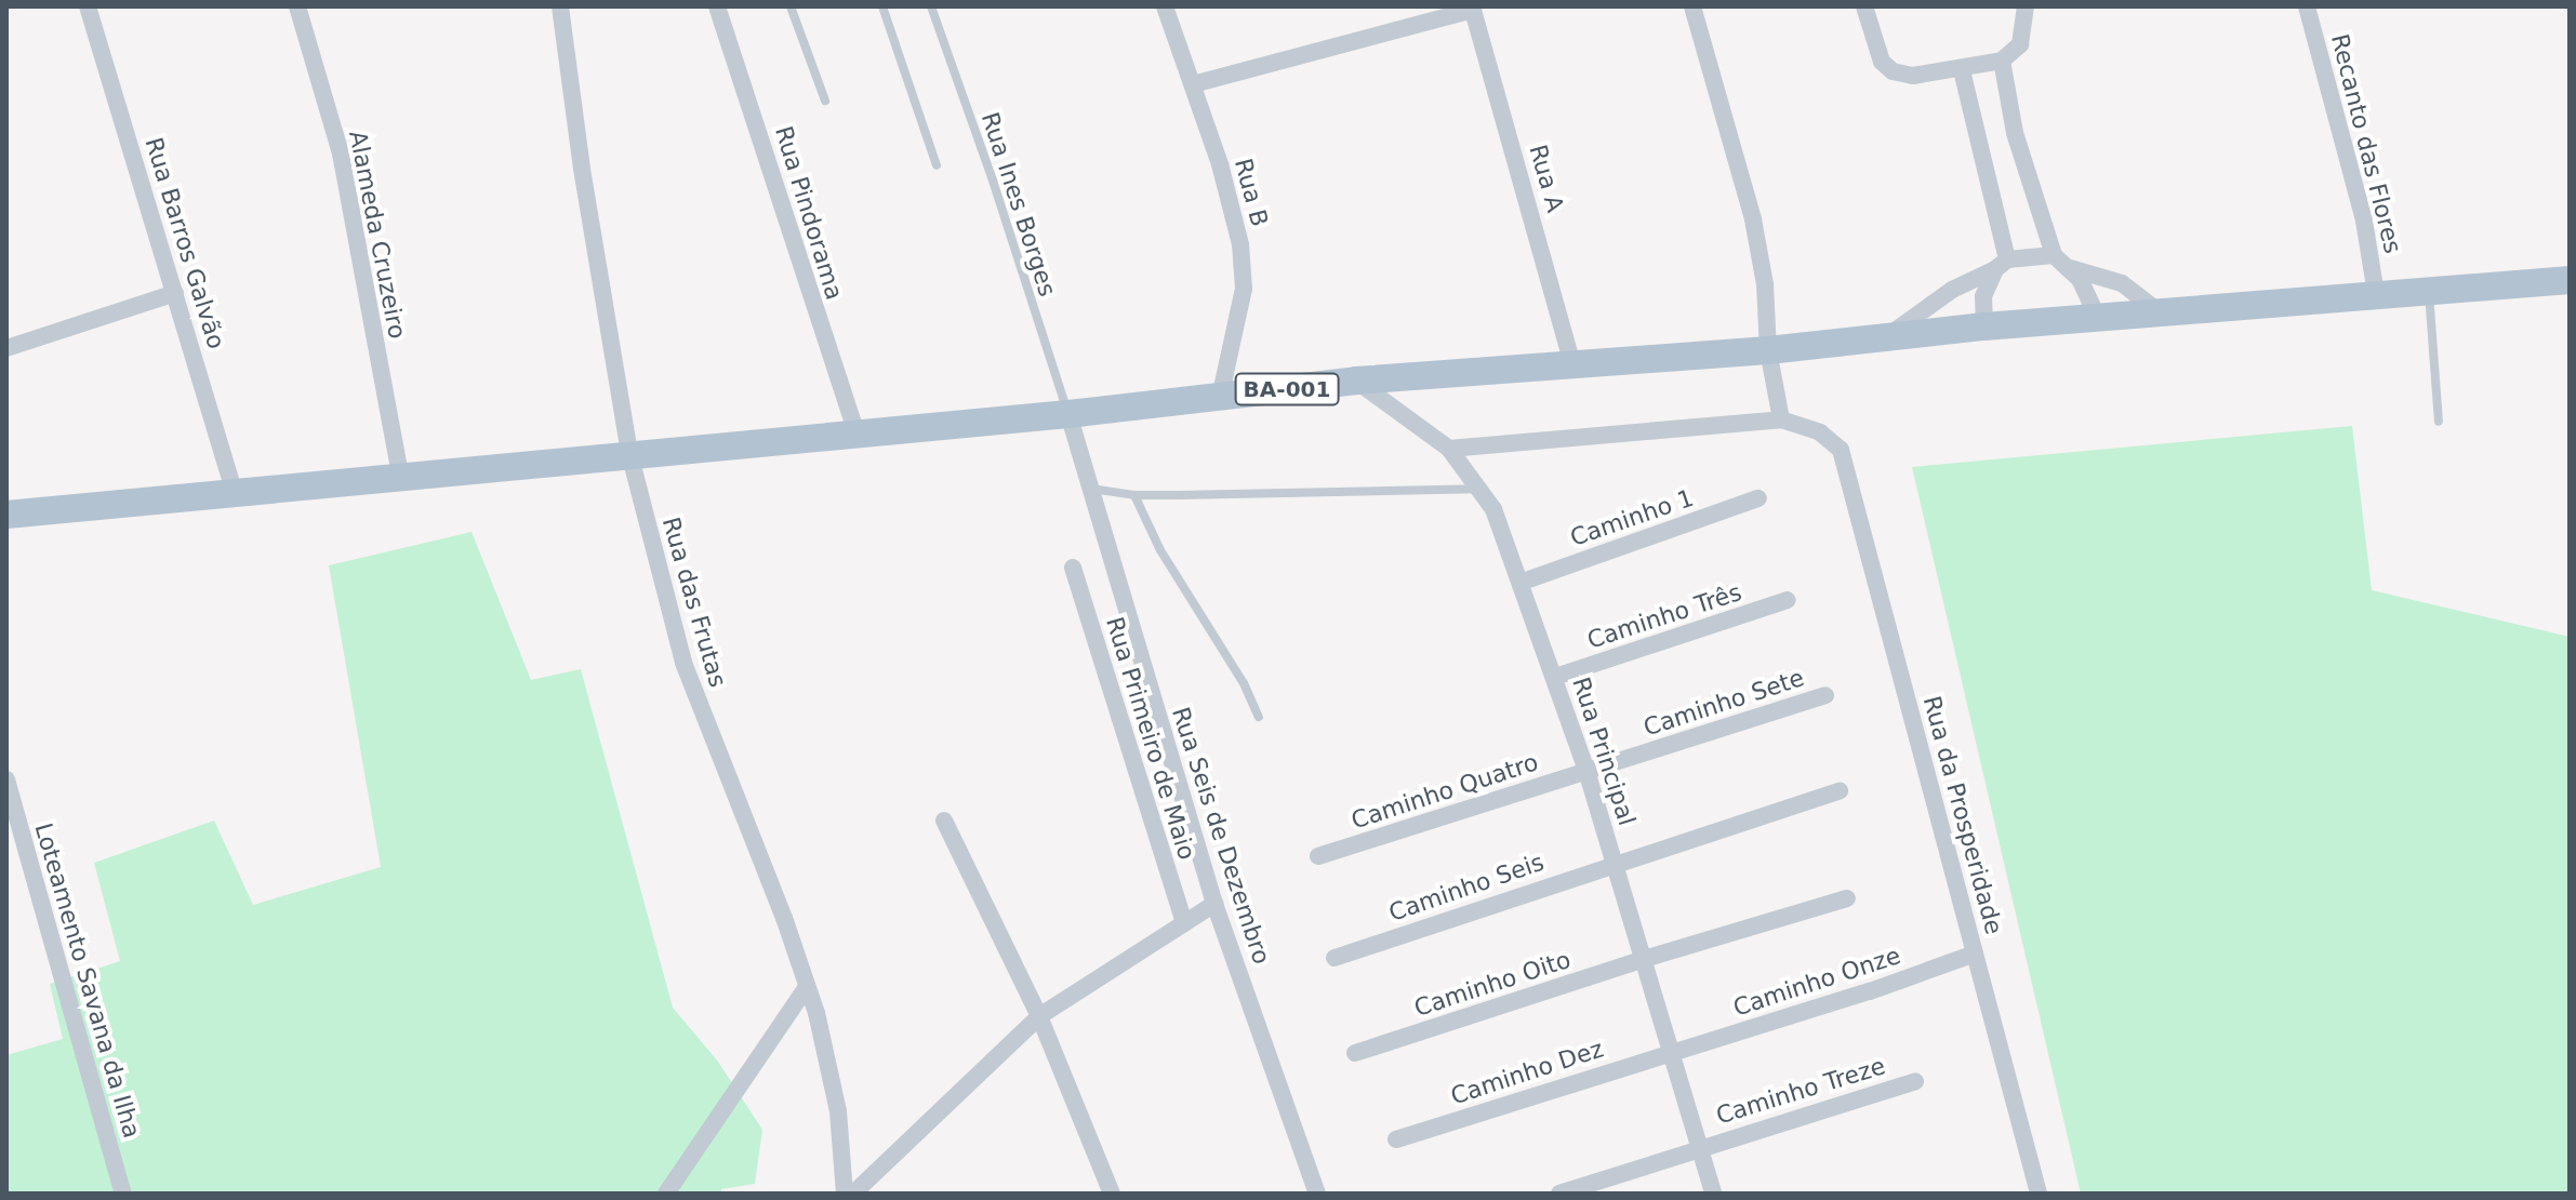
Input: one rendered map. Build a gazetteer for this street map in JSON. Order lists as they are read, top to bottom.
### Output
{
  "streets": {
    "main road": ["BA-001"],
    "street": [
      "Recanto das Flores",
      "Rua A",
      "Rua B",
      "Rua Pindorama",
      "Alameda Cruzeiro",
      "Rua Barros Galvão",
      "Caminho 1",
      "Rua das Frutas",
      "Caminho Três",
      "Caminho Sete",
      "Rua Primeiro de Maio",
      "Rua Principal",
      "Caminho Quatro",
      "Rua da Prosperidade",
      "Rua Seis de Dezembro",
      "Caminho Seis",
      "Loteamento Savana da Ilha",
      "Caminho Onze",
      "Caminho Oito",
      "Caminho Dez",
      "Caminho Treze"
    ],
    "lane": ["Rua Ines Borges"]
  },
  "crossings": [
    ["Recanto das Flores", "BA-001"],
    ["Rua A", "BA-001"],
    ["Rua B", "BA-001"],
    ["Rua Ines Borges", "BA-001"],
    ["Rua Ines Borges", "Rua Seis de Dezembro"],
    ["Rua Pindorama", "BA-001"],
    ["Alameda Cruzeiro", "BA-001"],
    ["Rua Barros Galvão", "BA-001"],
    ["BA-001", "Rua das Frutas"],
    ["BA-001", "Rua Principal"],
    ["BA-001", "Rua Seis de Dezembro"],
    ["Caminho 1", "Rua Principal"],
    ["Caminho Três", "Rua Principal"],
    ["Caminho Sete", "Rua Principal"],
    ["Caminho Sete", "Caminho Quatro"],
    ["Rua Principal", "Caminho Quatro"],
    ["Rua Principal", "Caminho Seis"],
    ["Rua Principal", "Caminho Onze"],
    ["Rua Principal", "Caminho Oito"],
    ["Rua Principal", "Caminho Dez"],
    ["Rua Principal", "Caminho Treze"],
    ["Rua da Prosperidade", "Caminho Onze"],
    ["Caminho Onze", "Caminho Dez"]
  ]
}
